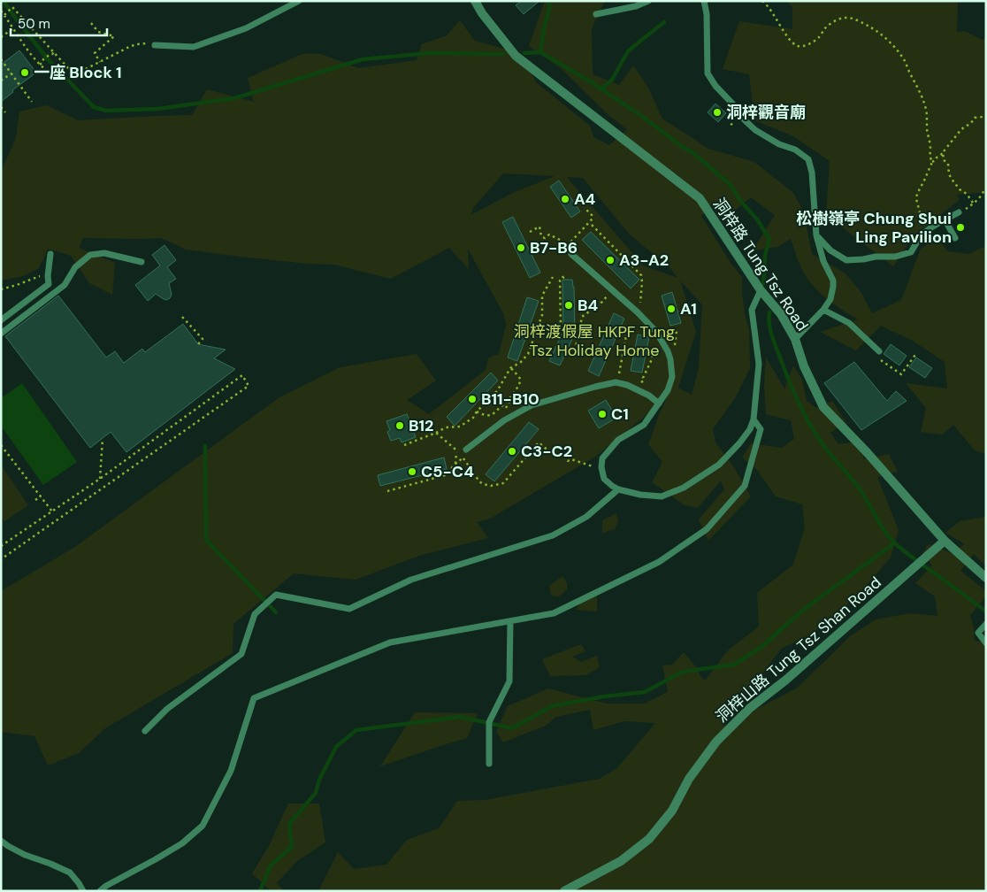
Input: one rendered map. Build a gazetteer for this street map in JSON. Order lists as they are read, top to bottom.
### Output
{
  "streets": {
    "street": ["洞梓路 Tung Tsz Road", "洞梓山路 Tung Tsz Shan Road"]
  },
  "crossings": [
    ["洞梓路 Tung Tsz Road", "洞梓山路 Tung Tsz Shan Road"]
  ],
  "parks": ["洞梓渡假屋 HKPF Tung Tsz Holiday Home"],
  "places": [
    "一座 Block 1",
    "洞梓觀音廟",
    "A4",
    "松樹嶺亭 Chung Shui Ling Pavilion",
    "B7-B6",
    "A3-A2",
    "B4",
    "A1",
    "B11-B10",
    "C1",
    "B12",
    "C3-C2",
    "C5-C4"
  ],
  "scale_bar": "50 m"
}
